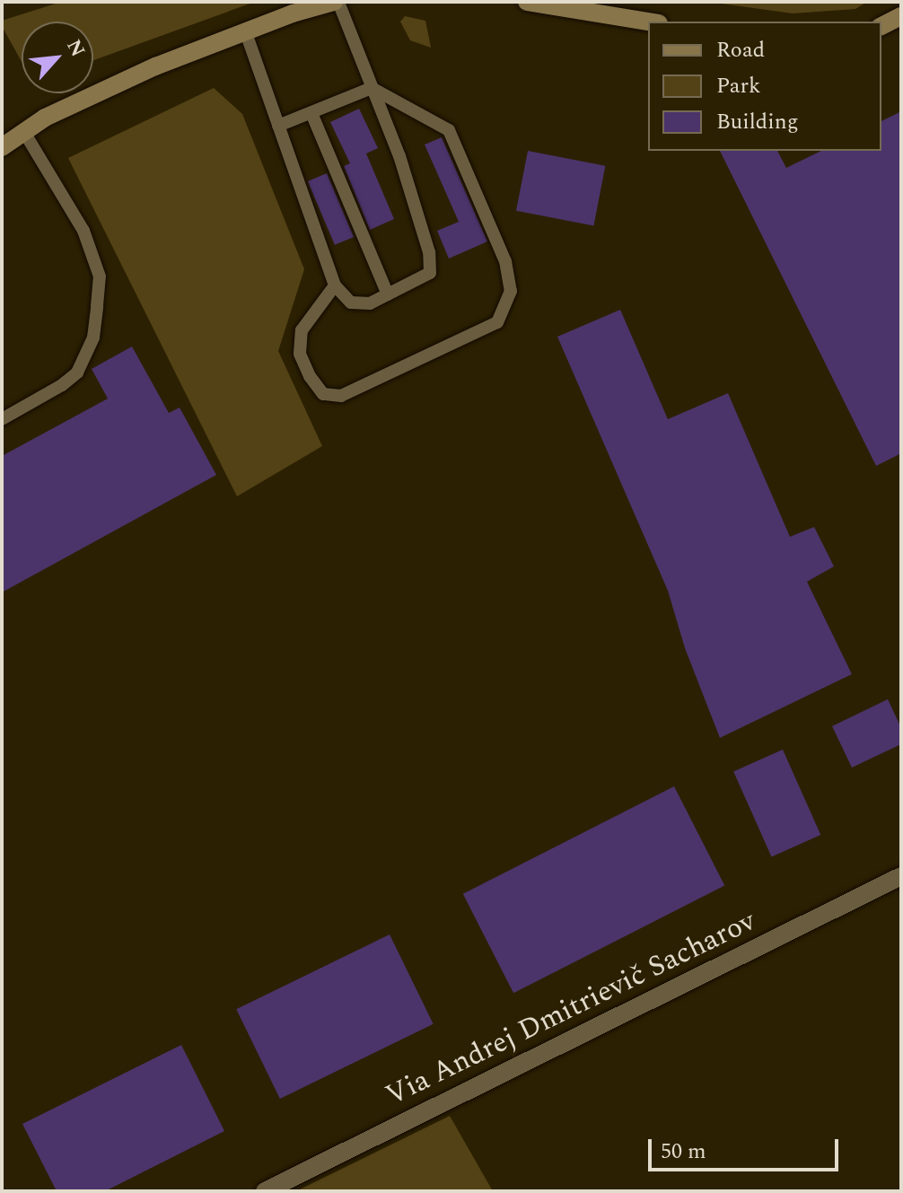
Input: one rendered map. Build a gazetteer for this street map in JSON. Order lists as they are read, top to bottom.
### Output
{
  "streets": {
    "street": ["Via Andrej Dmitrievič Sacharov"]
  },
  "legend": ["Road", "Park", "Building"],
  "scale_bar": "50 m",
  "north": "top right"
}
